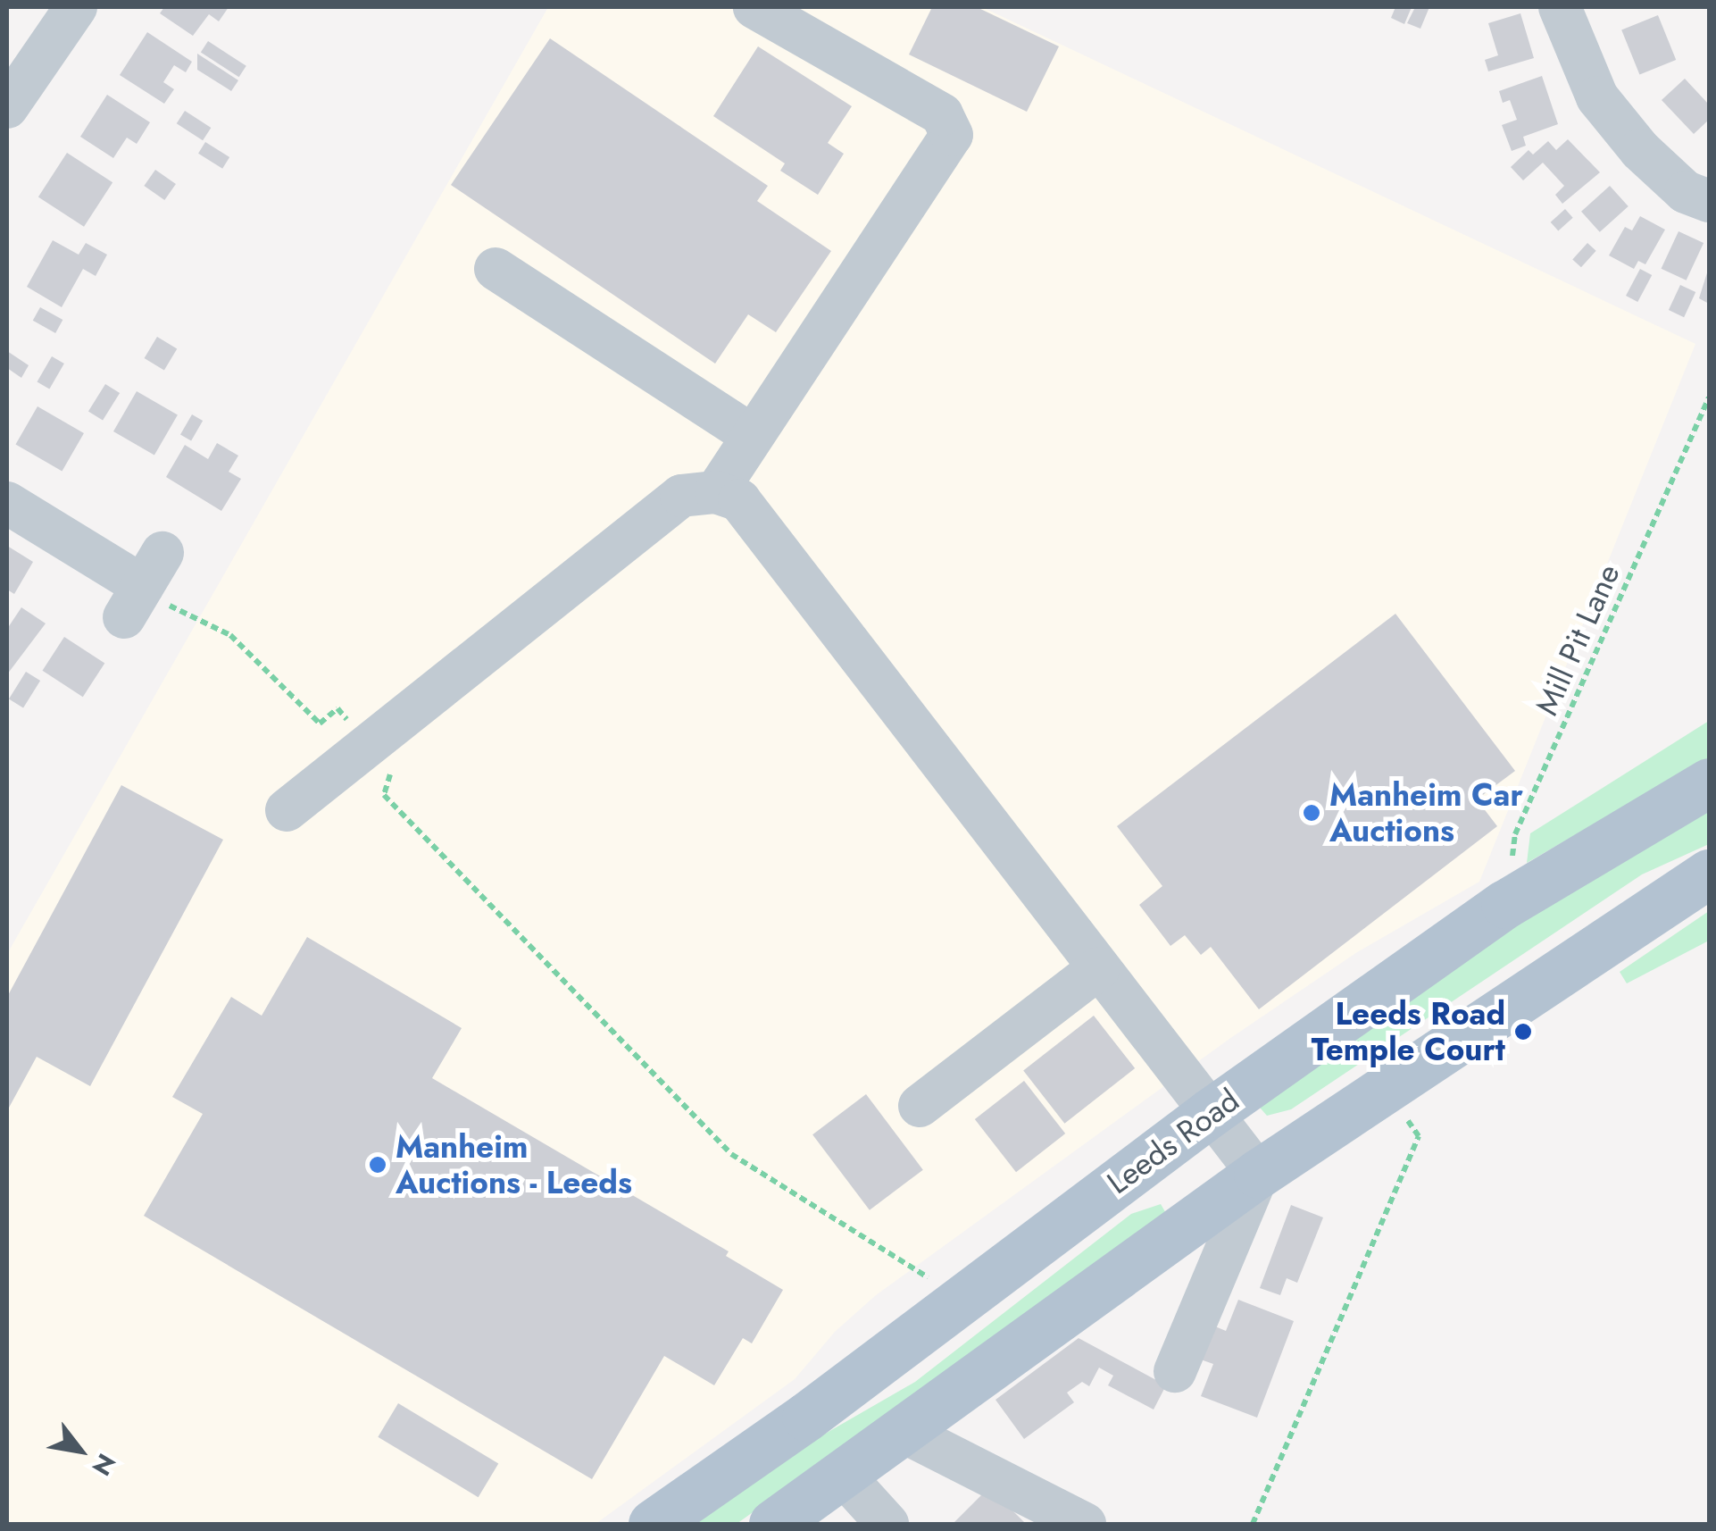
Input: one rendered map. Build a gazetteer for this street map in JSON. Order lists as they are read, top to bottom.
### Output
{
  "streets": {
    "main road": ["Leeds Road"],
    "path": ["Mill Pit Lane"]
  },
  "crossings": [
    ["Mill Pit Lane", "Leeds Road"]
  ],
  "places": ["Manheim Car Auctions", "Leeds Road Temple Court", "Manheim Auctions - Leeds"],
  "north": "bottom right"
}
